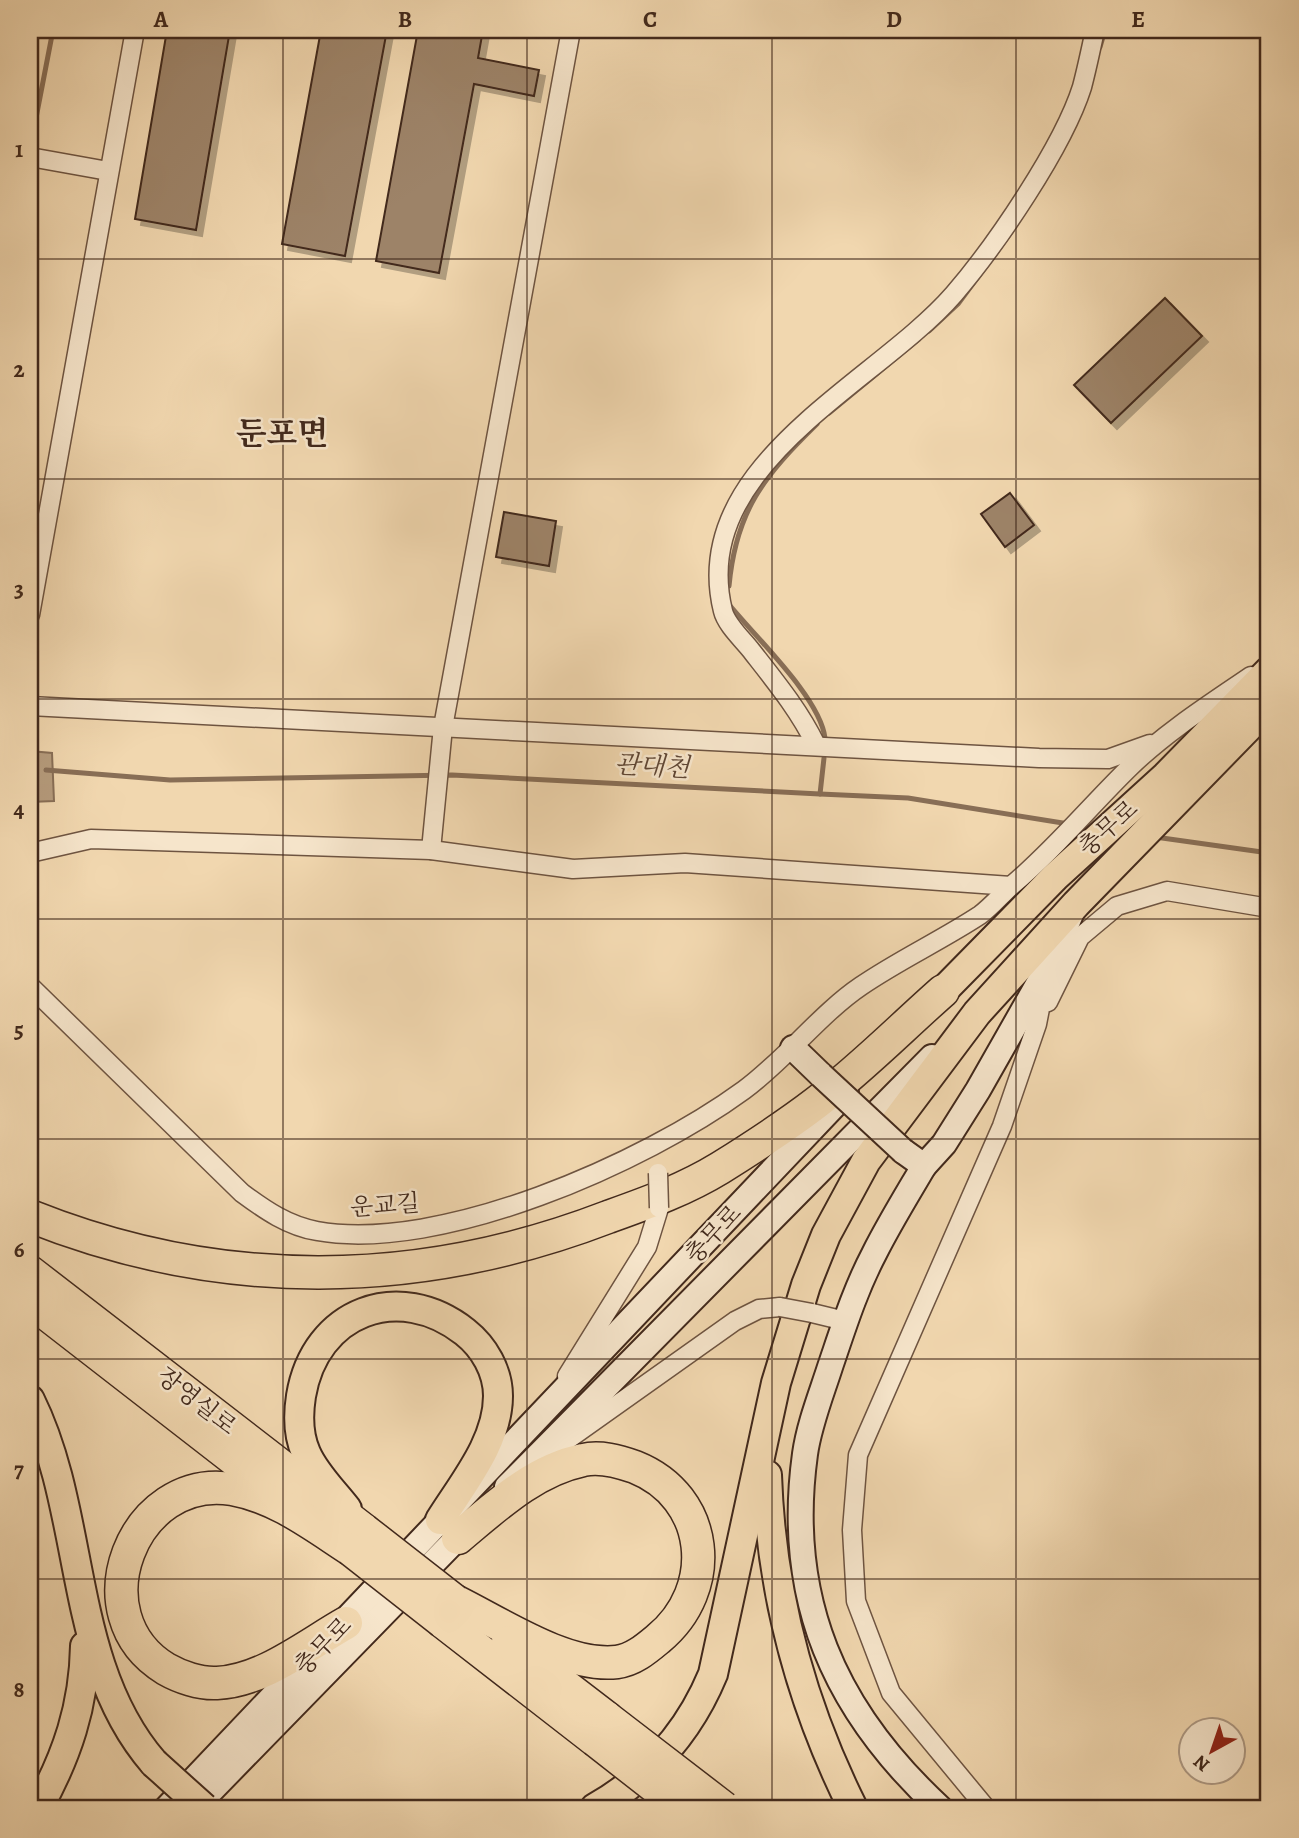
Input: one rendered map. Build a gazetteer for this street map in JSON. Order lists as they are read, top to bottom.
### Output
{
  "streets": {
    "highway": ["장영실로"],
    "main road": ["충무로"],
    "street": ["운교길"]
  },
  "districts": ["둔포면"],
  "water": ["관대천"],
  "north": "bottom left",
  "grid": {
    "columns": [
      "A",
      "B",
      "C",
      "D",
      "E"
    ],
    "rows": [
      "1",
      "2",
      "3",
      "4",
      "5",
      "6",
      "7",
      "8"
    ]
  }
}
